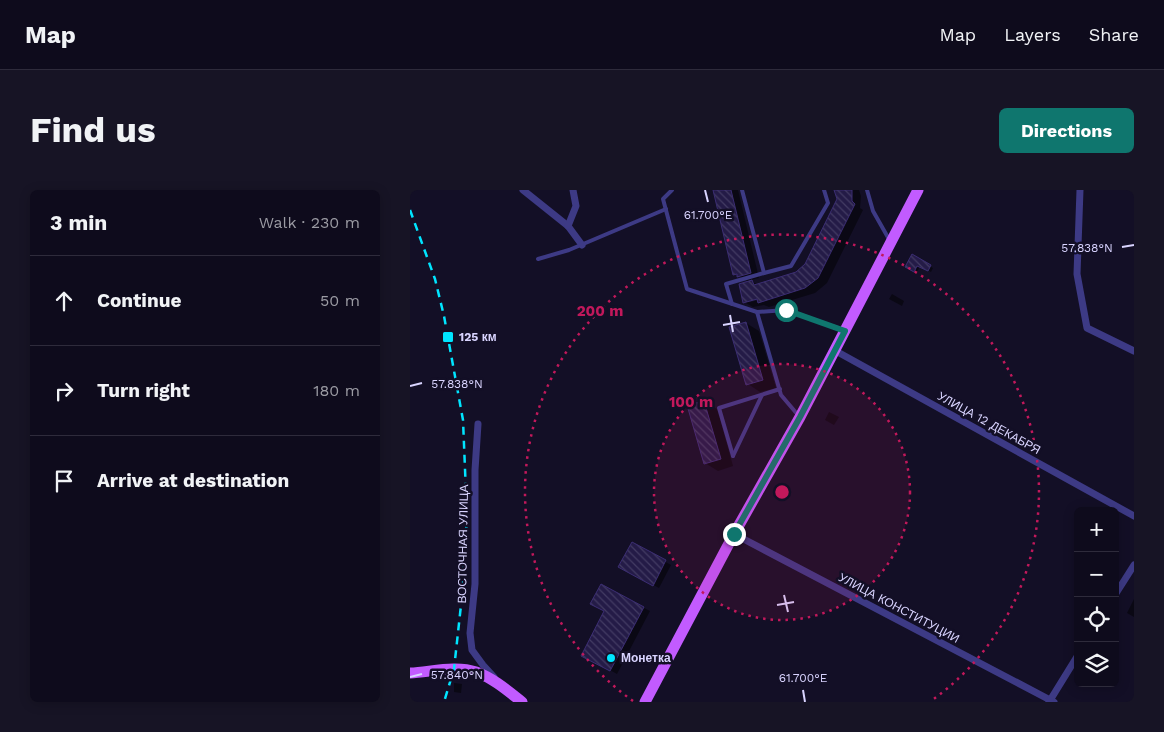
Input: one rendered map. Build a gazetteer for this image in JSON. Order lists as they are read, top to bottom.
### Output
{
  "streets": {
    "street": ["УЛИЦА 12 ДЕКАБРЯ", "ВОСТОЧНАЯ УЛИЦА", "УЛИЦА КОНСТИТУЦИИ"]
  },
  "places": {
    "transit": ["125 км"],
    "other": ["Монетка"]
  },
  "page": {
    "header": "Map",
    "nav": ["Map", "Layers", "Share"],
    "buttons": "Directions",
    "title": "Find us",
    "heading": ["3 min", "Walk · 230 m"],
    "list": [
      ["Continue", "50 m"],
      ["Turn right", "180 m"],
      "Arrive at destination"
    ],
    "map_buttons": ["+", "−"]
  },
  "coordinates": ["61.700°E", "57.838°N", "57.840°N"],
  "rings": ["200 m", "100 m"]
}
